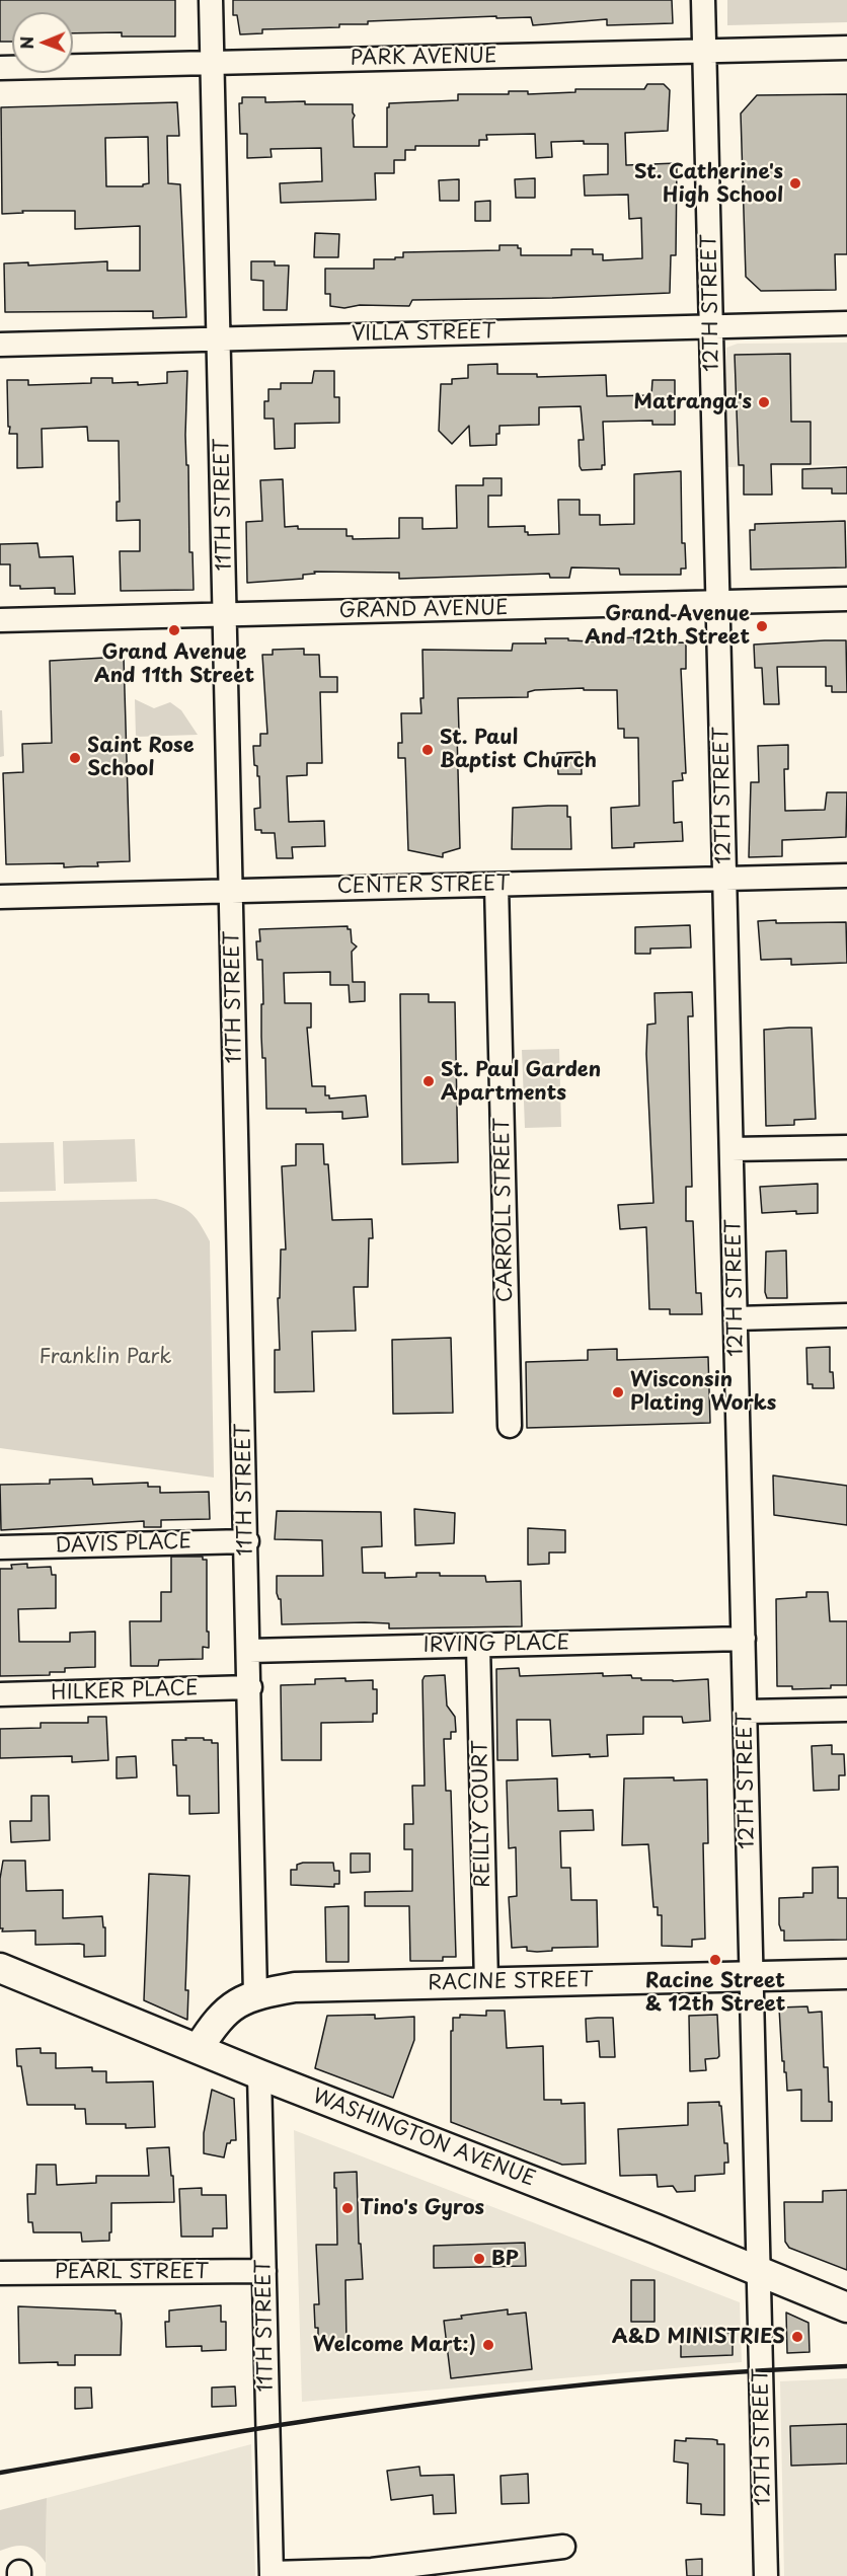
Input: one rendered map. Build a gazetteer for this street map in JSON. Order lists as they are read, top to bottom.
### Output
{
  "streets": {
    "main road": ["RACINE STREET", "WASHINGTON AVENUE"],
    "street": [
      "PARK AVENUE",
      "12TH STREET",
      "VILLA STREET",
      "11TH STREET",
      "GRAND AVENUE",
      "CENTER STREET",
      "CARROLL STREET",
      "DAVIS PLACE",
      "IRVING PLACE",
      "HILKER PLACE",
      "REILLY COURT",
      "PEARL STREET"
    ]
  },
  "crossings": [
    ["PARK AVENUE", "12TH STREET"],
    ["PARK AVENUE", "11TH STREET"],
    ["12TH STREET", "VILLA STREET"],
    ["12TH STREET", "GRAND AVENUE"],
    ["12TH STREET", "CENTER STREET"],
    ["12TH STREET", "IRVING PLACE"],
    ["12TH STREET", "RACINE STREET"],
    ["12TH STREET", "WASHINGTON AVENUE"],
    ["VILLA STREET", "11TH STREET"],
    ["11TH STREET", "GRAND AVENUE"],
    ["11TH STREET", "CENTER STREET"],
    ["11TH STREET", "DAVIS PLACE"],
    ["11TH STREET", "IRVING PLACE"],
    ["11TH STREET", "HILKER PLACE"],
    ["11TH STREET", "RACINE STREET"],
    ["11TH STREET", "WASHINGTON AVENUE"],
    ["11TH STREET", "PEARL STREET"],
    ["CENTER STREET", "CARROLL STREET"],
    ["IRVING PLACE", "REILLY COURT"],
    ["REILLY COURT", "RACINE STREET"],
    ["RACINE STREET", "WASHINGTON AVENUE"]
  ],
  "parks": ["Franklin Park"],
  "places": [
    "St. Catherine's High School",
    "Matranga's",
    "Grand Avenue And 12th Street",
    "Grand Avenue And 11th Street",
    "St. Paul Baptist Church",
    "Saint Rose School",
    "St. Paul Garden Apartments",
    "Wisconsin Plating Works",
    "Racine Street & 12th Street",
    "Tino's Gyros",
    "BP",
    "A&D MINISTRIES",
    "Welcome Mart:)"
  ],
  "north": "left"
}
